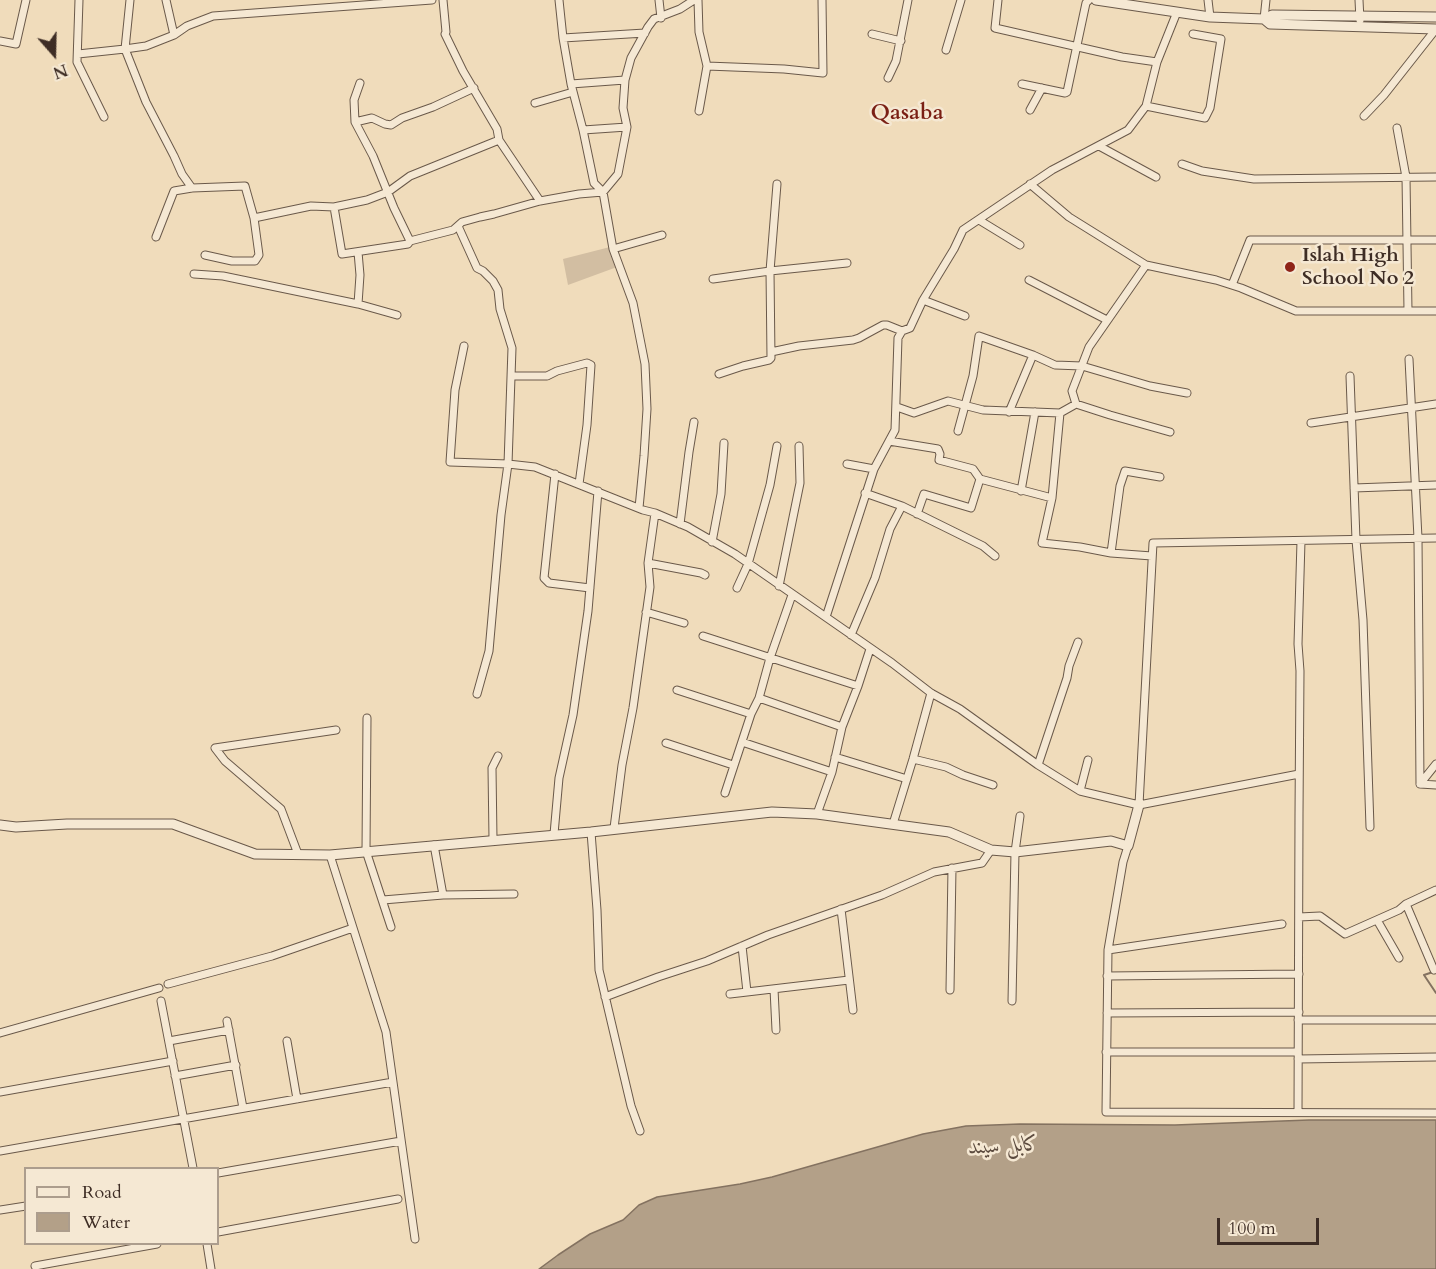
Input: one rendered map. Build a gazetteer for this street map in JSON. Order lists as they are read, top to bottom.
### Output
{
  "districts": ["Qasaba"],
  "water": ["کابل سيند"],
  "places": ["Islah High School No 2"],
  "legend": ["Road", "Water"],
  "scale_bar": "100 m",
  "north": "bottom"
}
